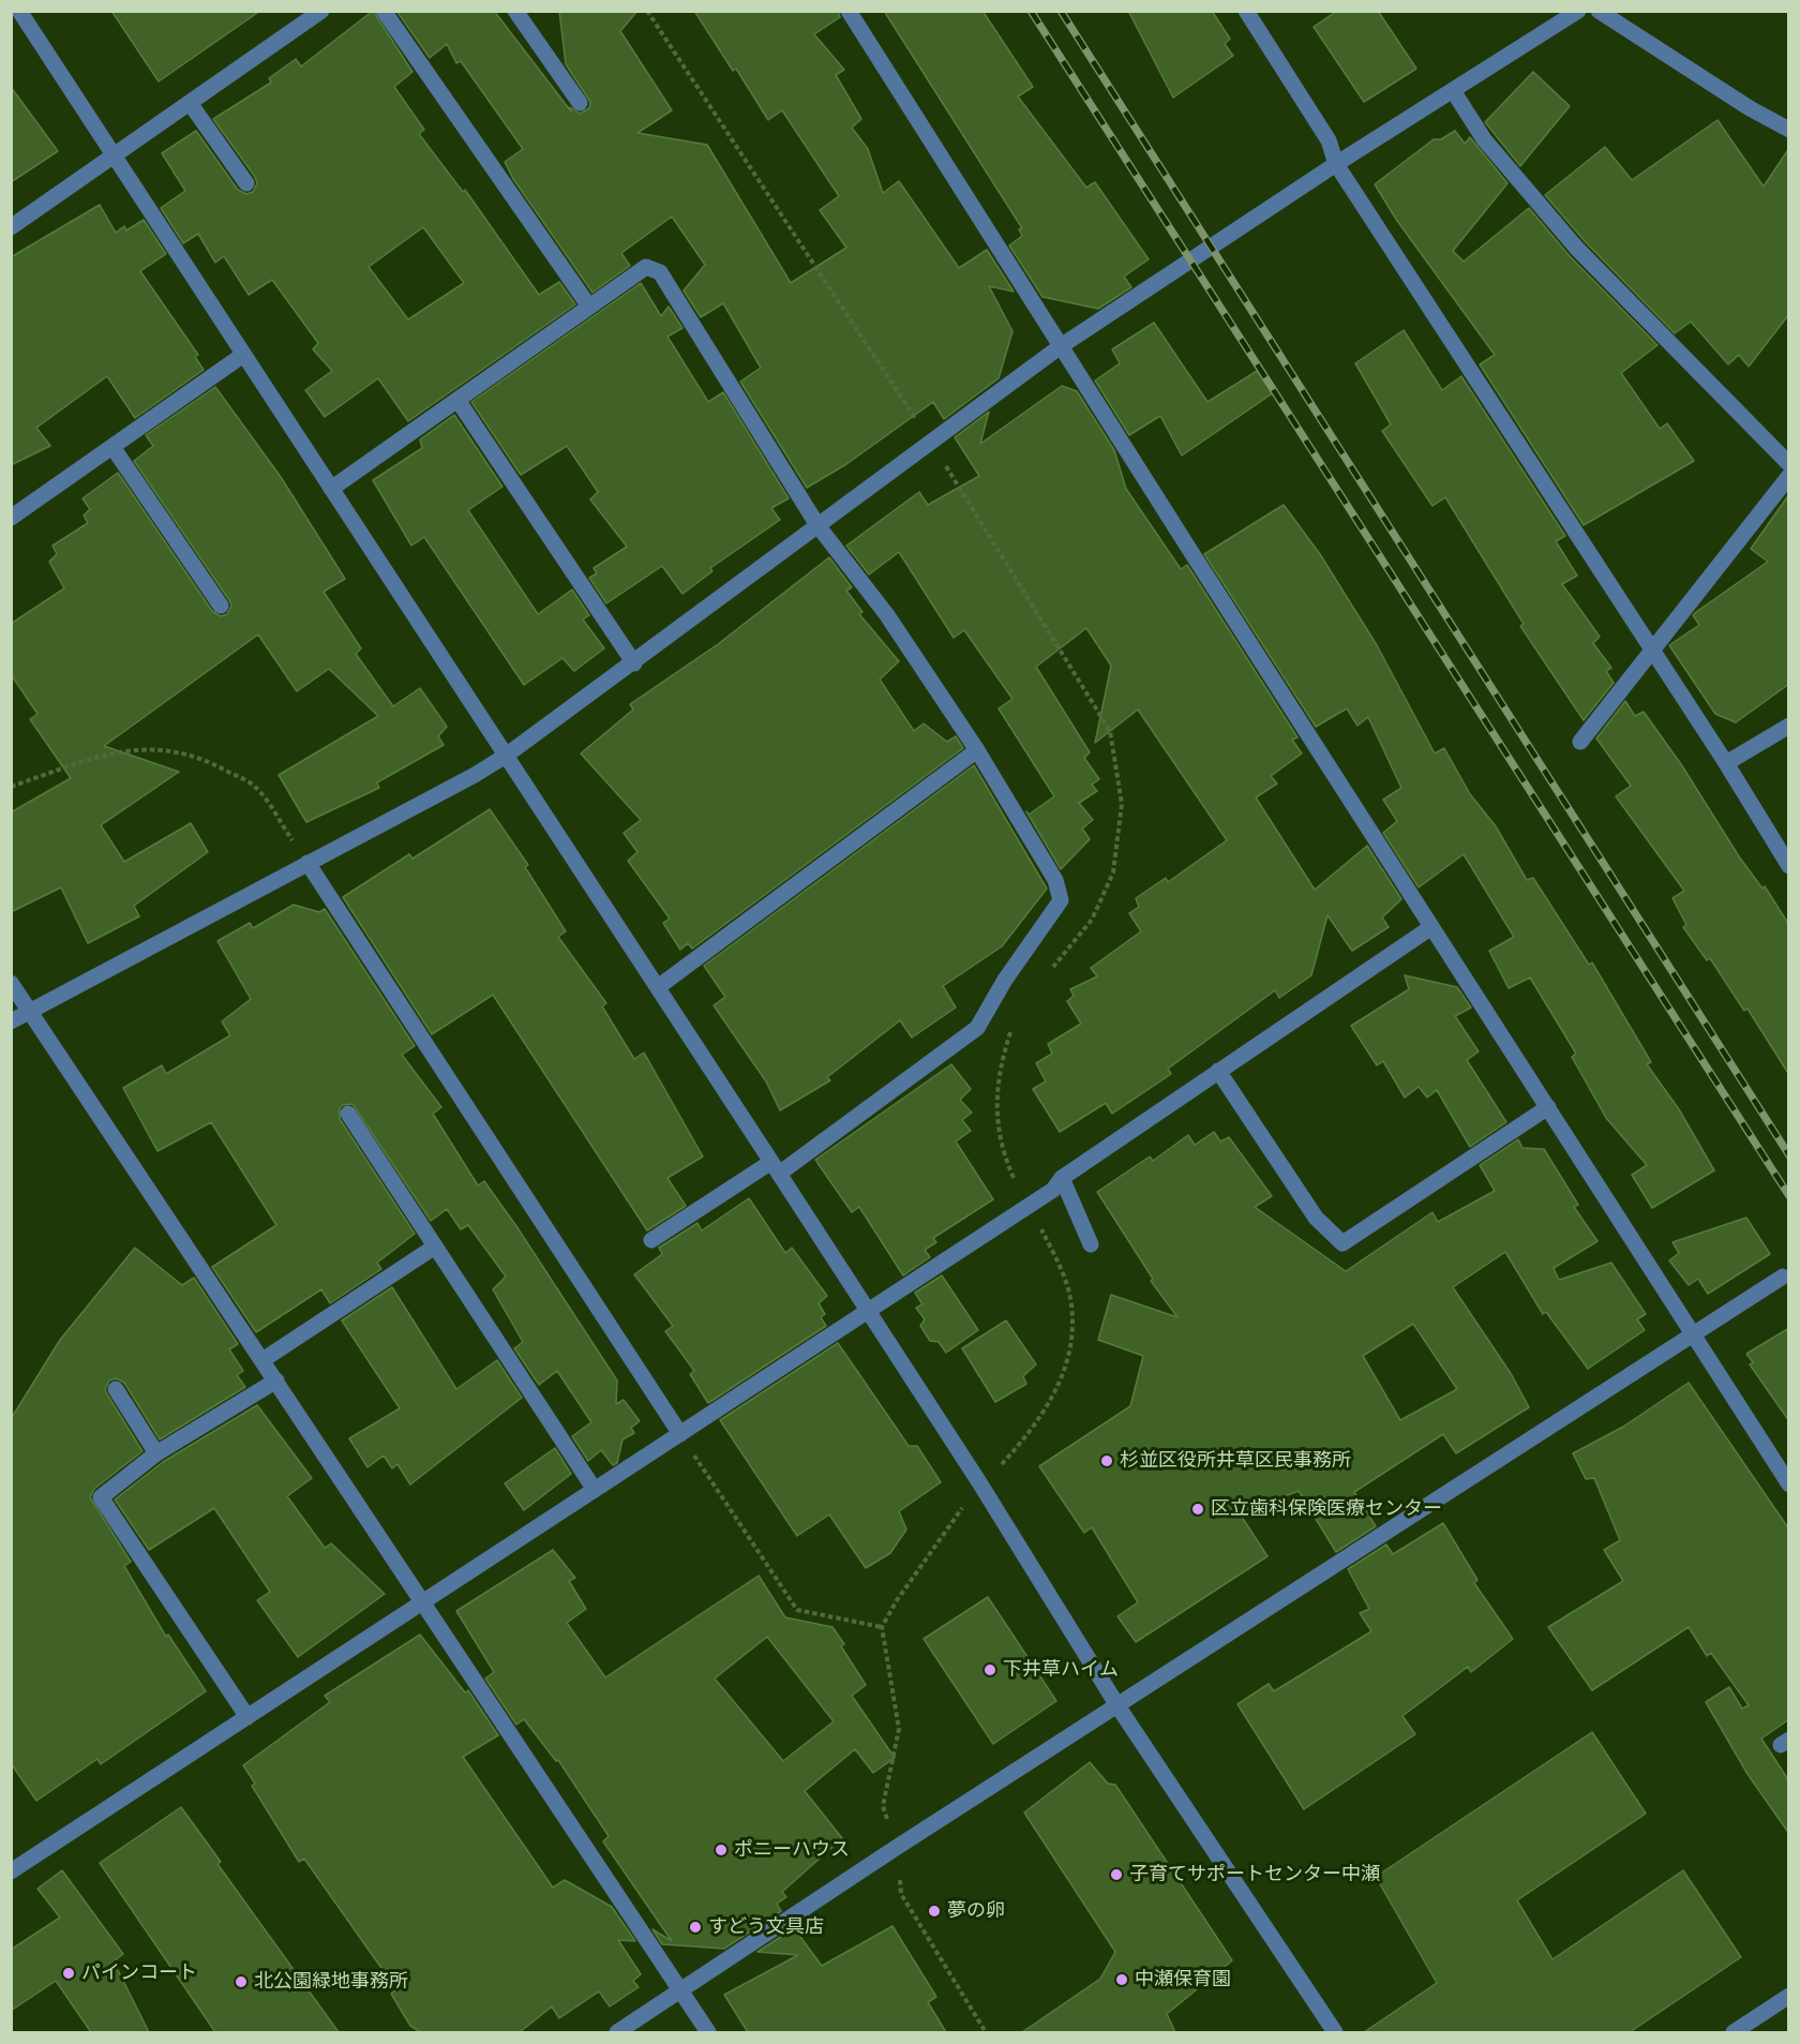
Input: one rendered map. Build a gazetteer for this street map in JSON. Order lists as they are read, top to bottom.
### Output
{
  "places": [
    "杉並区役所井草区民事務所",
    "区立歯科保険医療センター",
    "下井草ハイム",
    "ポニーハウス",
    "子育てサポートセンター中瀬",
    "夢の卵",
    "すどう文具店",
    "パインコート",
    "中瀬保育園",
    "北公園緑地事務所"
  ]
}
